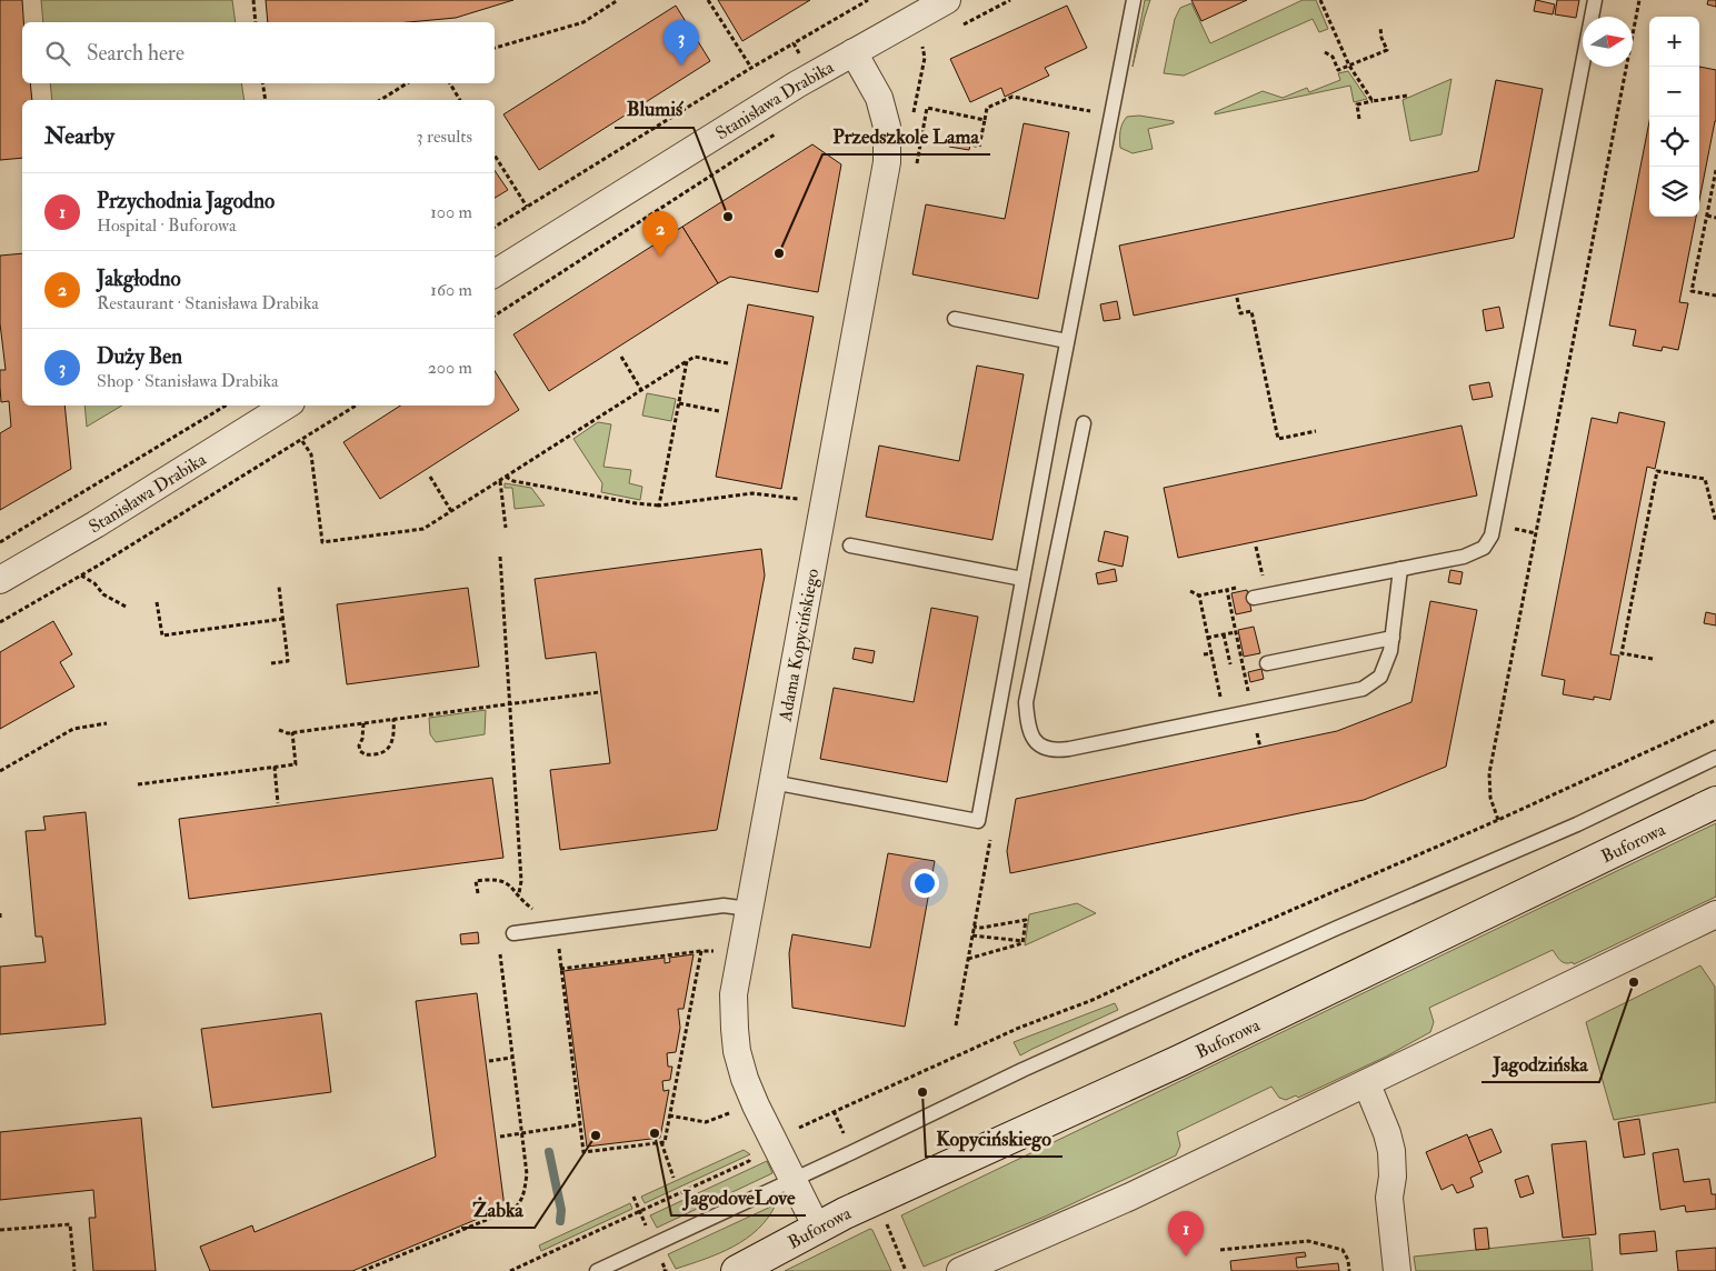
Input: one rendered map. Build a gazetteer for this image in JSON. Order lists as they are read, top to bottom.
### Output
{
  "streets": {
    "main road": ["Buforowa"],
    "street": ["Stanisława Drabika", "Adama Kopycińskiego"]
  },
  "crossings": [
    ["Stanisława Drabika", "Adama Kopycińskiego"],
    ["Adama Kopycińskiego", "Buforowa"]
  ],
  "places": [
    "Blumiś",
    "Przedszkole Lama",
    "Jagodzińska",
    "Kopycińskiego",
    "JagodoveLove",
    "Żabka"
  ],
  "north": "right",
  "page": {
    "map_buttons": ["+", "−"],
    "pins": ["3", "2", "1"],
    "search": "Search here",
    "heading": ["Nearby", "3 results"],
    "list": [
      {
        "mark": "1",
        "name": "Przychodnia Jagodno",
        "note": "Hospital · Buforowa",
        "value": "100 m"
      },
      {
        "mark": "2",
        "name": "Jakgłodno",
        "note": "Restaurant · Stanisława Drabika",
        "value": "160 m"
      },
      {
        "mark": "3",
        "name": "Duży Ben",
        "note": "Shop · Stanisława Drabika",
        "value": "200 m"
      }
    ]
  }
}
